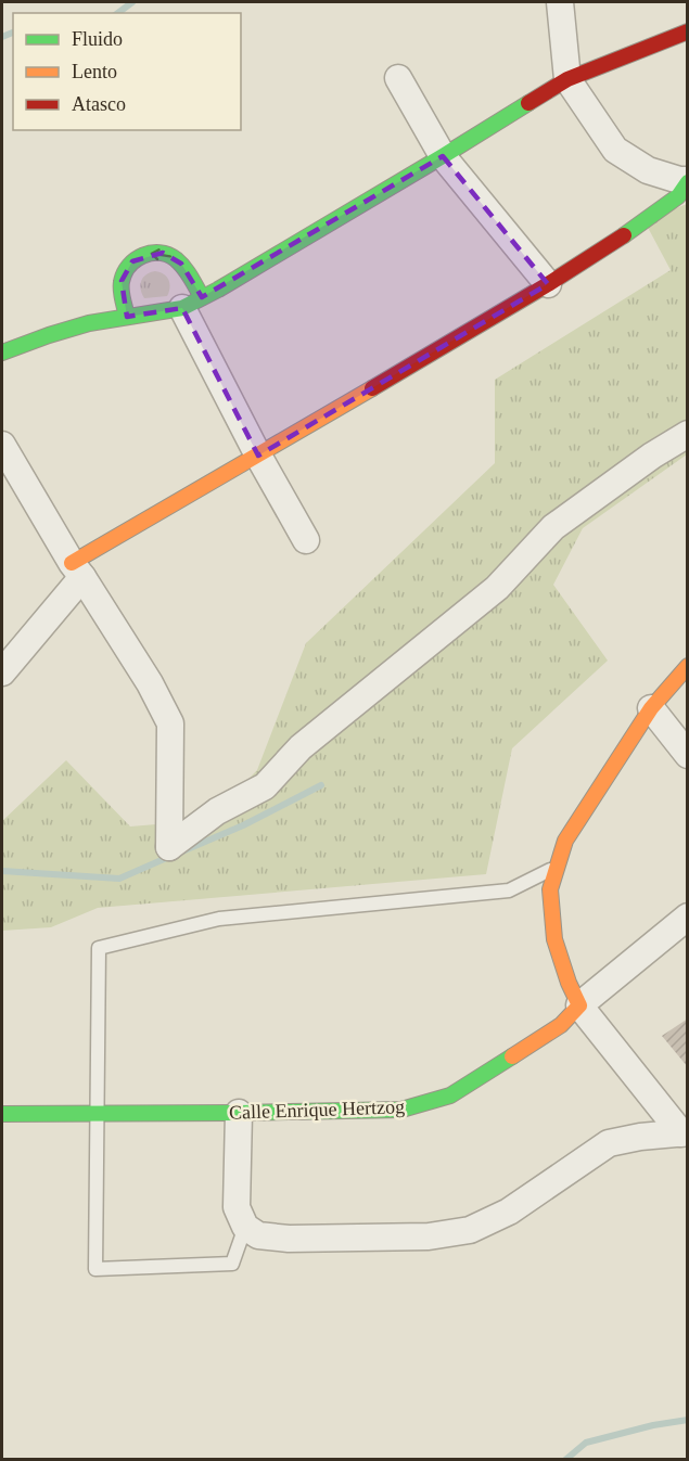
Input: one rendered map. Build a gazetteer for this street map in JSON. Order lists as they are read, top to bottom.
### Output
{
  "streets": {
    "street": ["Calle Enrique Hertzog"]
  },
  "legend": ["Fluido", "Lento", "Atasco"]
}
